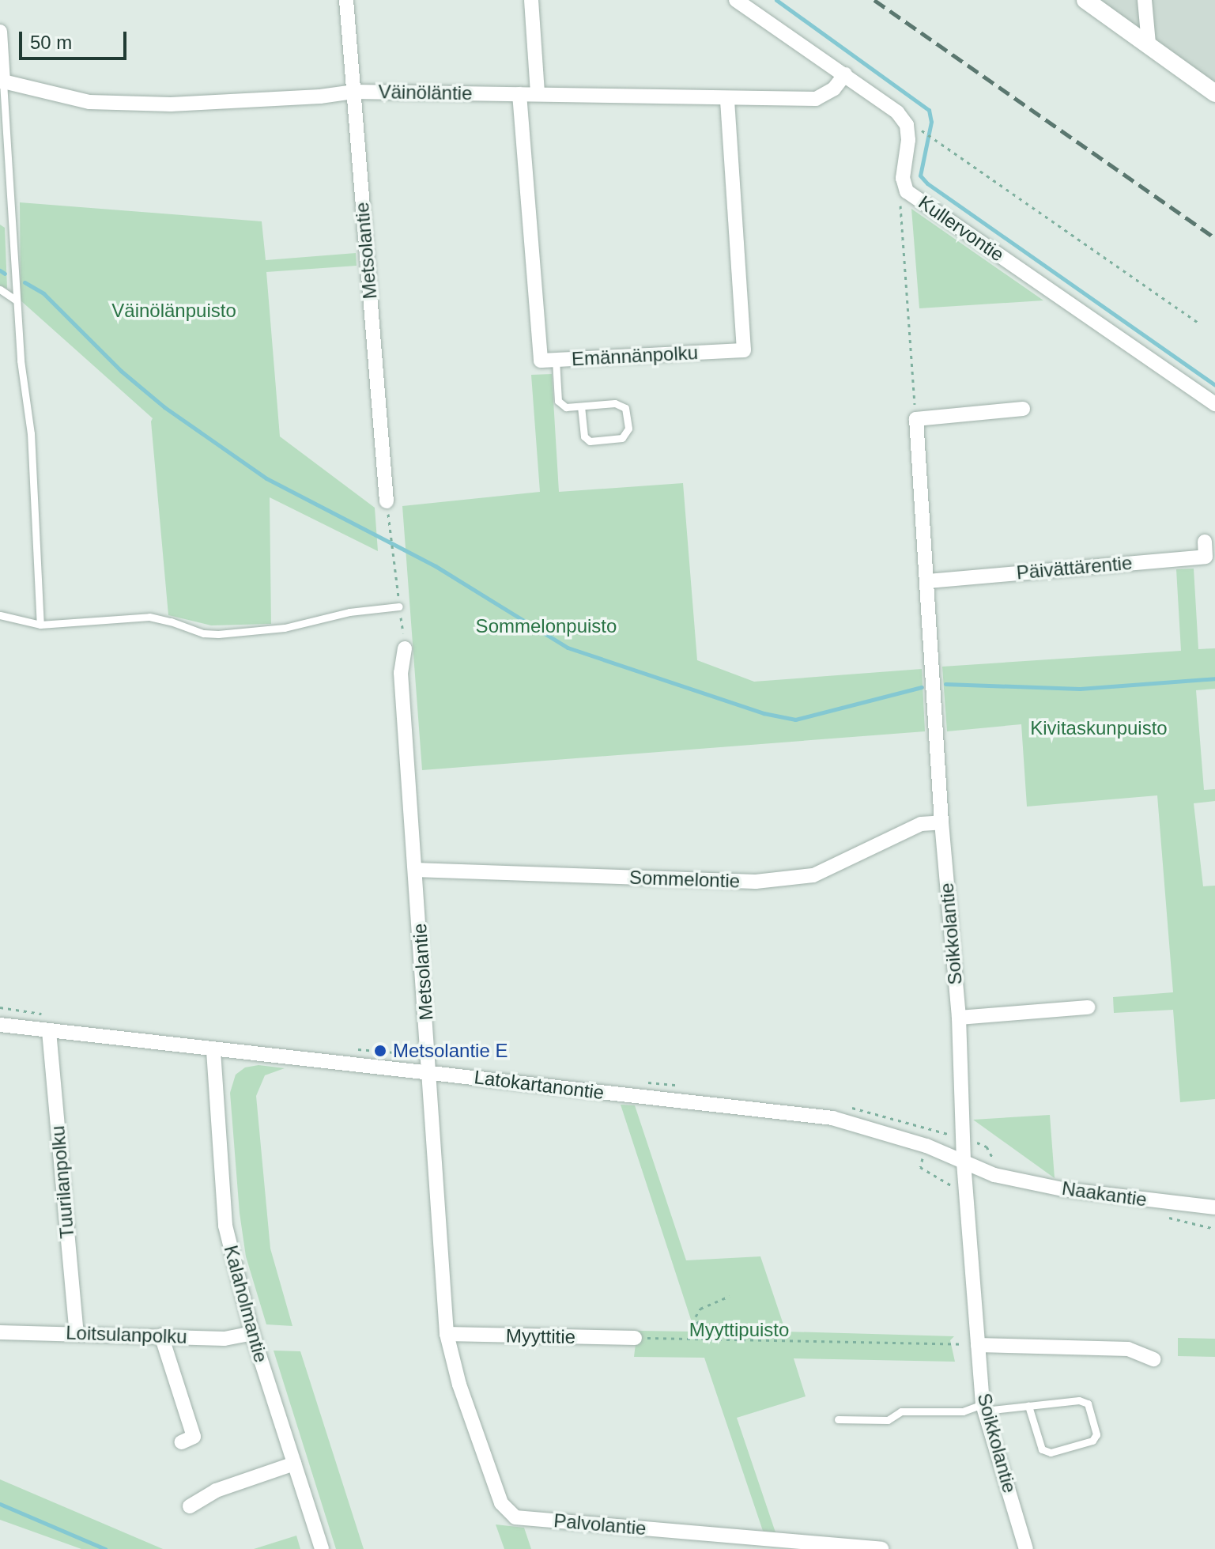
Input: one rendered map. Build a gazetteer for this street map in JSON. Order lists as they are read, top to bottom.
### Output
{
  "streets": {
    "street": [
      "Väinöläntie",
      "Kullervontie",
      "Metsolantie",
      "Emännänpolku",
      "Päivättärentie",
      "Sommelontie",
      "Soikkolantie",
      "Latokartanontie",
      "Tuurilanpolku",
      "Naakantie",
      "Kalaholmantie",
      "Loitsulanpolku",
      "Myyttitie",
      "Palvolantie"
    ]
  },
  "crossings": [
    ["Väinöläntie", "Metsolantie"],
    ["Väinöläntie", "Emännänpolku"],
    ["Metsolantie", "Sommelontie"],
    ["Metsolantie", "Latokartanontie"],
    ["Metsolantie", "Myyttitie"],
    ["Metsolantie", "Palvolantie"],
    ["Päivättärentie", "Soikkolantie"],
    ["Sommelontie", "Soikkolantie"],
    ["Soikkolantie", "Latokartanontie"],
    ["Latokartanontie", "Tuurilanpolku"],
    ["Latokartanontie", "Naakantie"],
    ["Latokartanontie", "Kalaholmantie"],
    ["Tuurilanpolku", "Loitsulanpolku"],
    ["Kalaholmantie", "Loitsulanpolku"],
    ["Myyttitie", "Palvolantie"]
  ],
  "parks": [
    "Väinölänpuisto",
    "Sommelonpuisto",
    "Kivitaskunpuisto",
    "Myyttipuisto"
  ],
  "places": ["Metsolantie E"],
  "scale_bar": "50 m"
}
